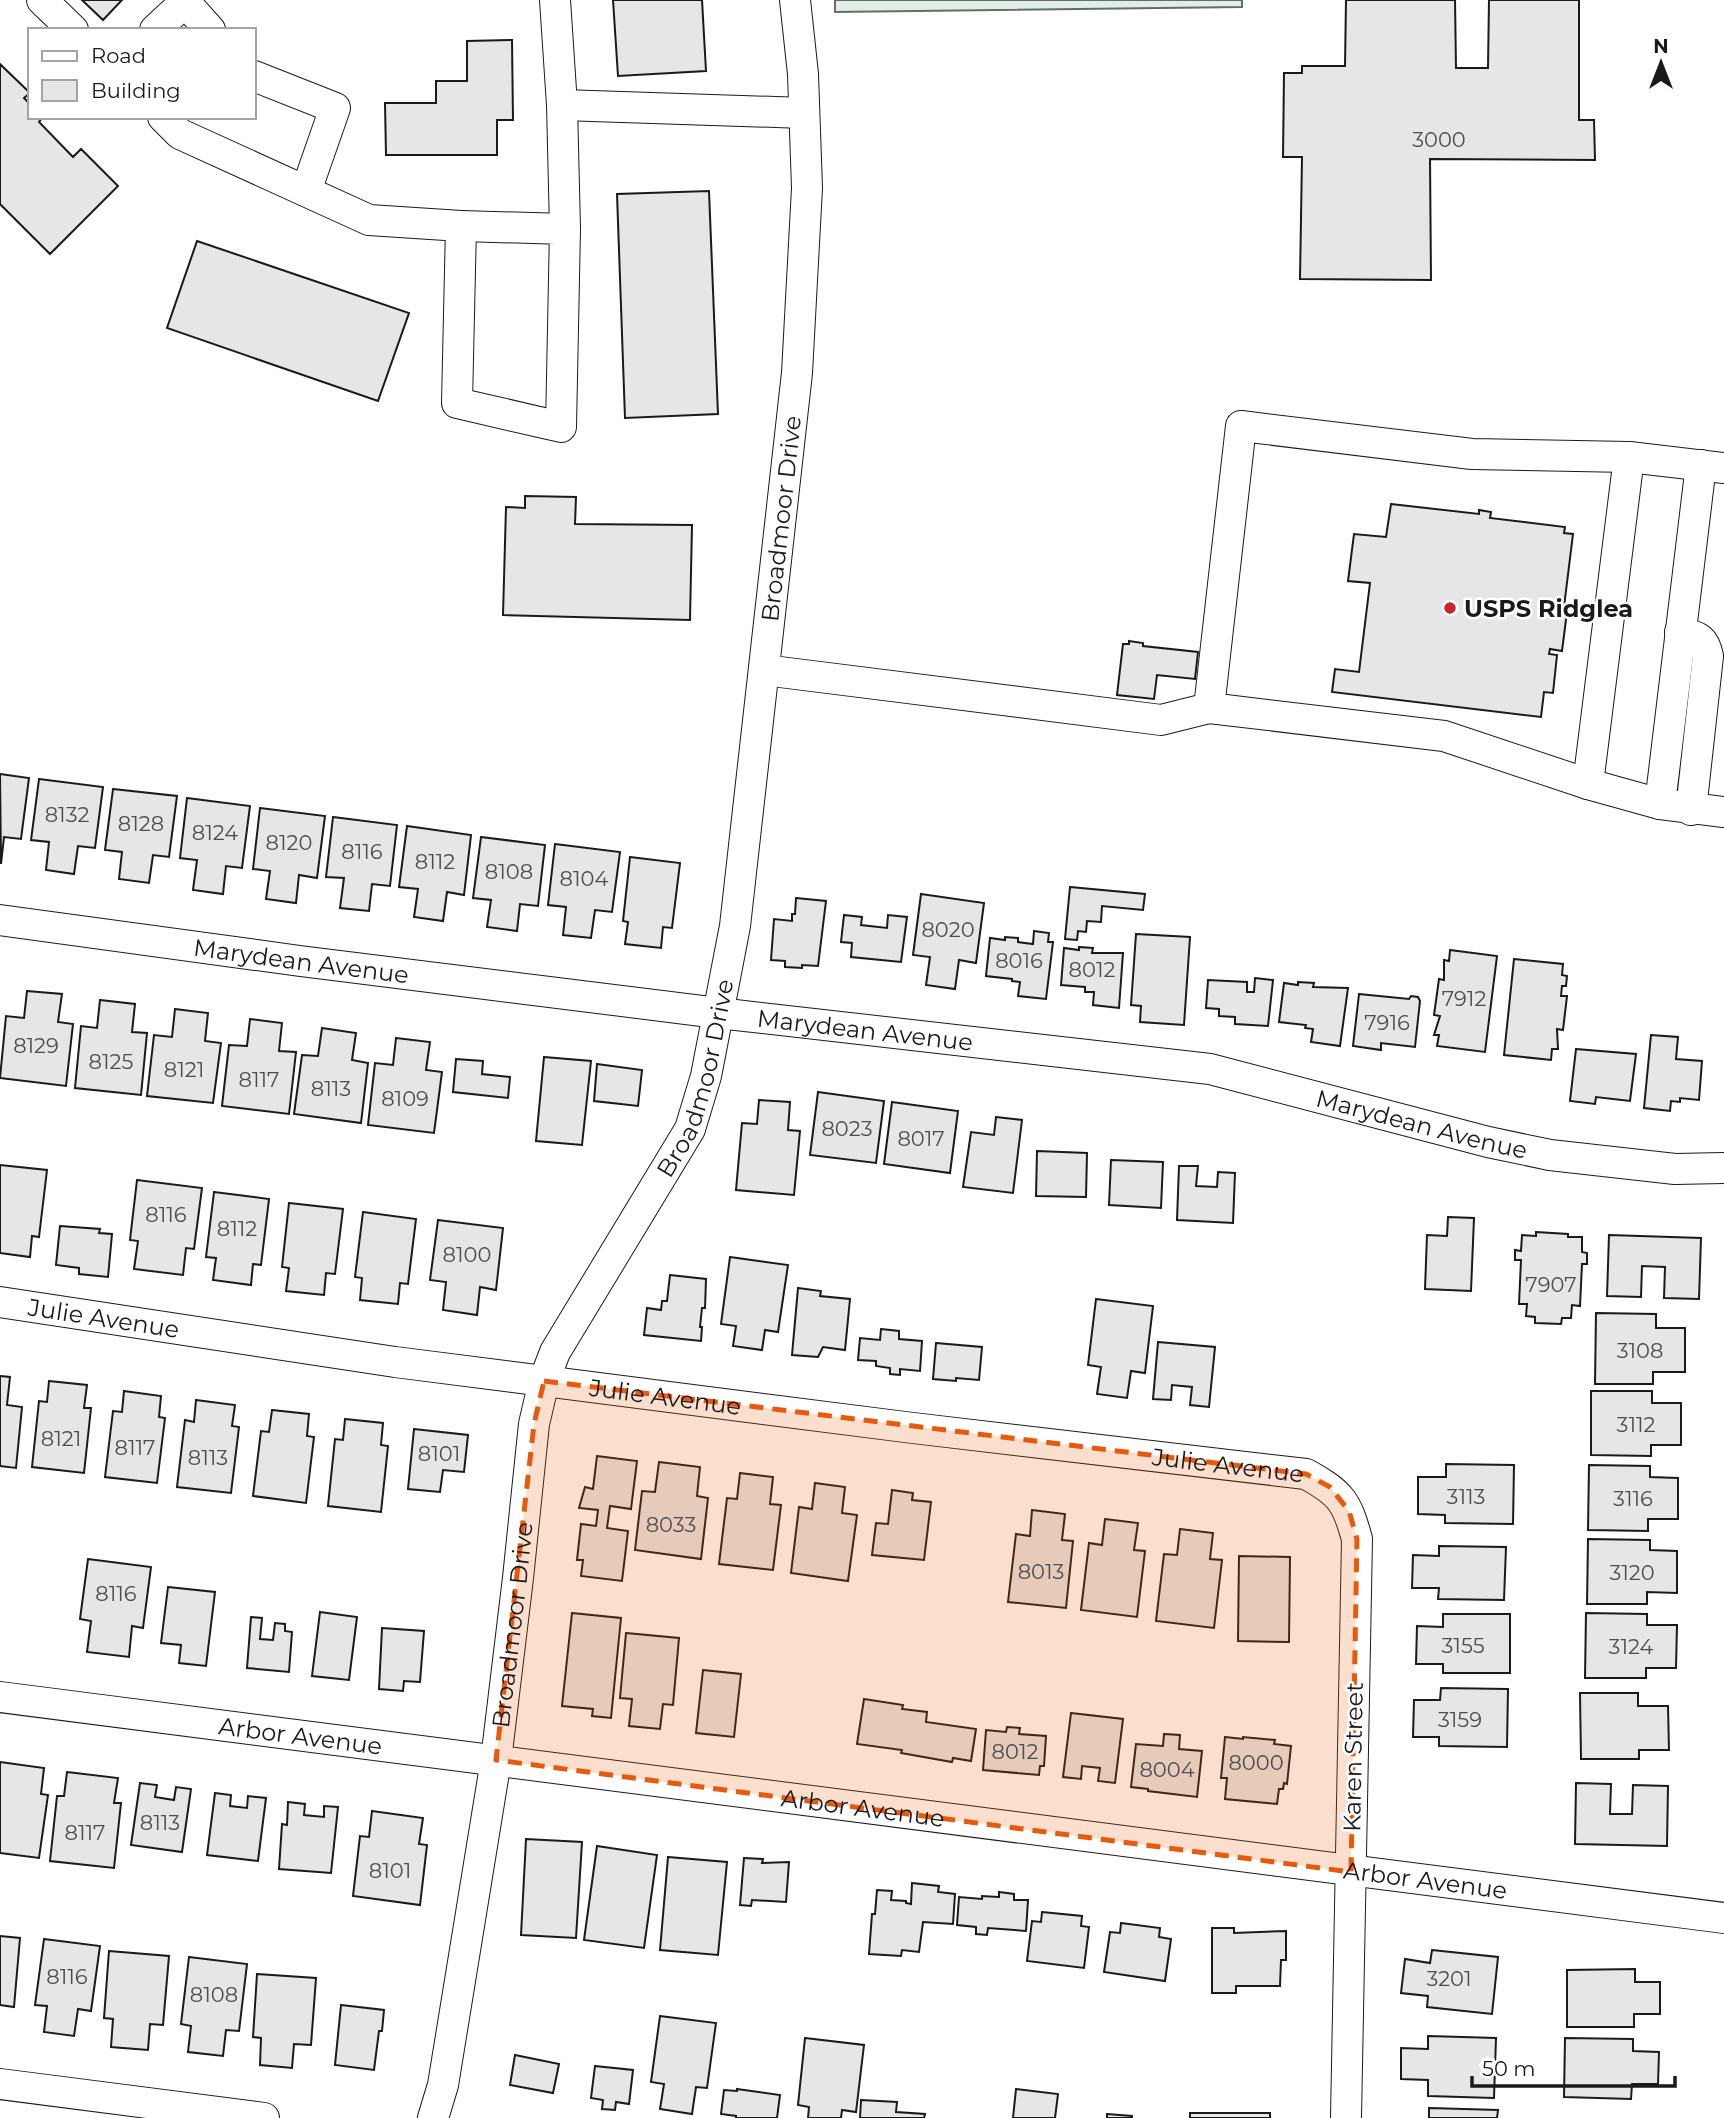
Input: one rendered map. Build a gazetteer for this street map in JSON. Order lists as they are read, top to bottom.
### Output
{
  "streets": {
    "street": [
      "Broadmoor Drive",
      "Marydean Avenue",
      "Julie Avenue",
      "Arbor Avenue",
      "Karen Street"
    ]
  },
  "crossings": [
    ["Broadmoor Drive", "Marydean Avenue"],
    ["Broadmoor Drive", "Julie Avenue"],
    ["Broadmoor Drive", "Arbor Avenue"],
    ["Julie Avenue", "Karen Street"],
    ["Arbor Avenue", "Karen Street"]
  ],
  "places": ["USPS Ridglea"],
  "house_numbers": [
    "3000",
    "8132",
    "8128",
    "8124",
    "8120",
    "8116",
    "8112",
    "8108",
    "8104",
    "8020",
    "8016",
    "8012",
    "7912",
    "7916",
    "8129",
    "8125",
    "8121",
    "8117",
    "8113",
    "8109",
    "8023",
    "8017",
    "8116",
    "8112",
    "8100",
    "7907",
    "3108",
    "3112",
    "8121",
    "8117",
    "8101",
    "8113",
    "3113",
    "3116",
    "8033",
    "8013",
    "3120",
    "8116",
    "3155",
    "3124",
    "3159",
    "8012",
    "8000",
    "8004",
    "8113",
    "8117",
    "8101",
    "8116",
    "3201",
    "8108"
  ],
  "legend": ["Road", "Building"],
  "scale_bar": "50 m",
  "north": "top"
}
